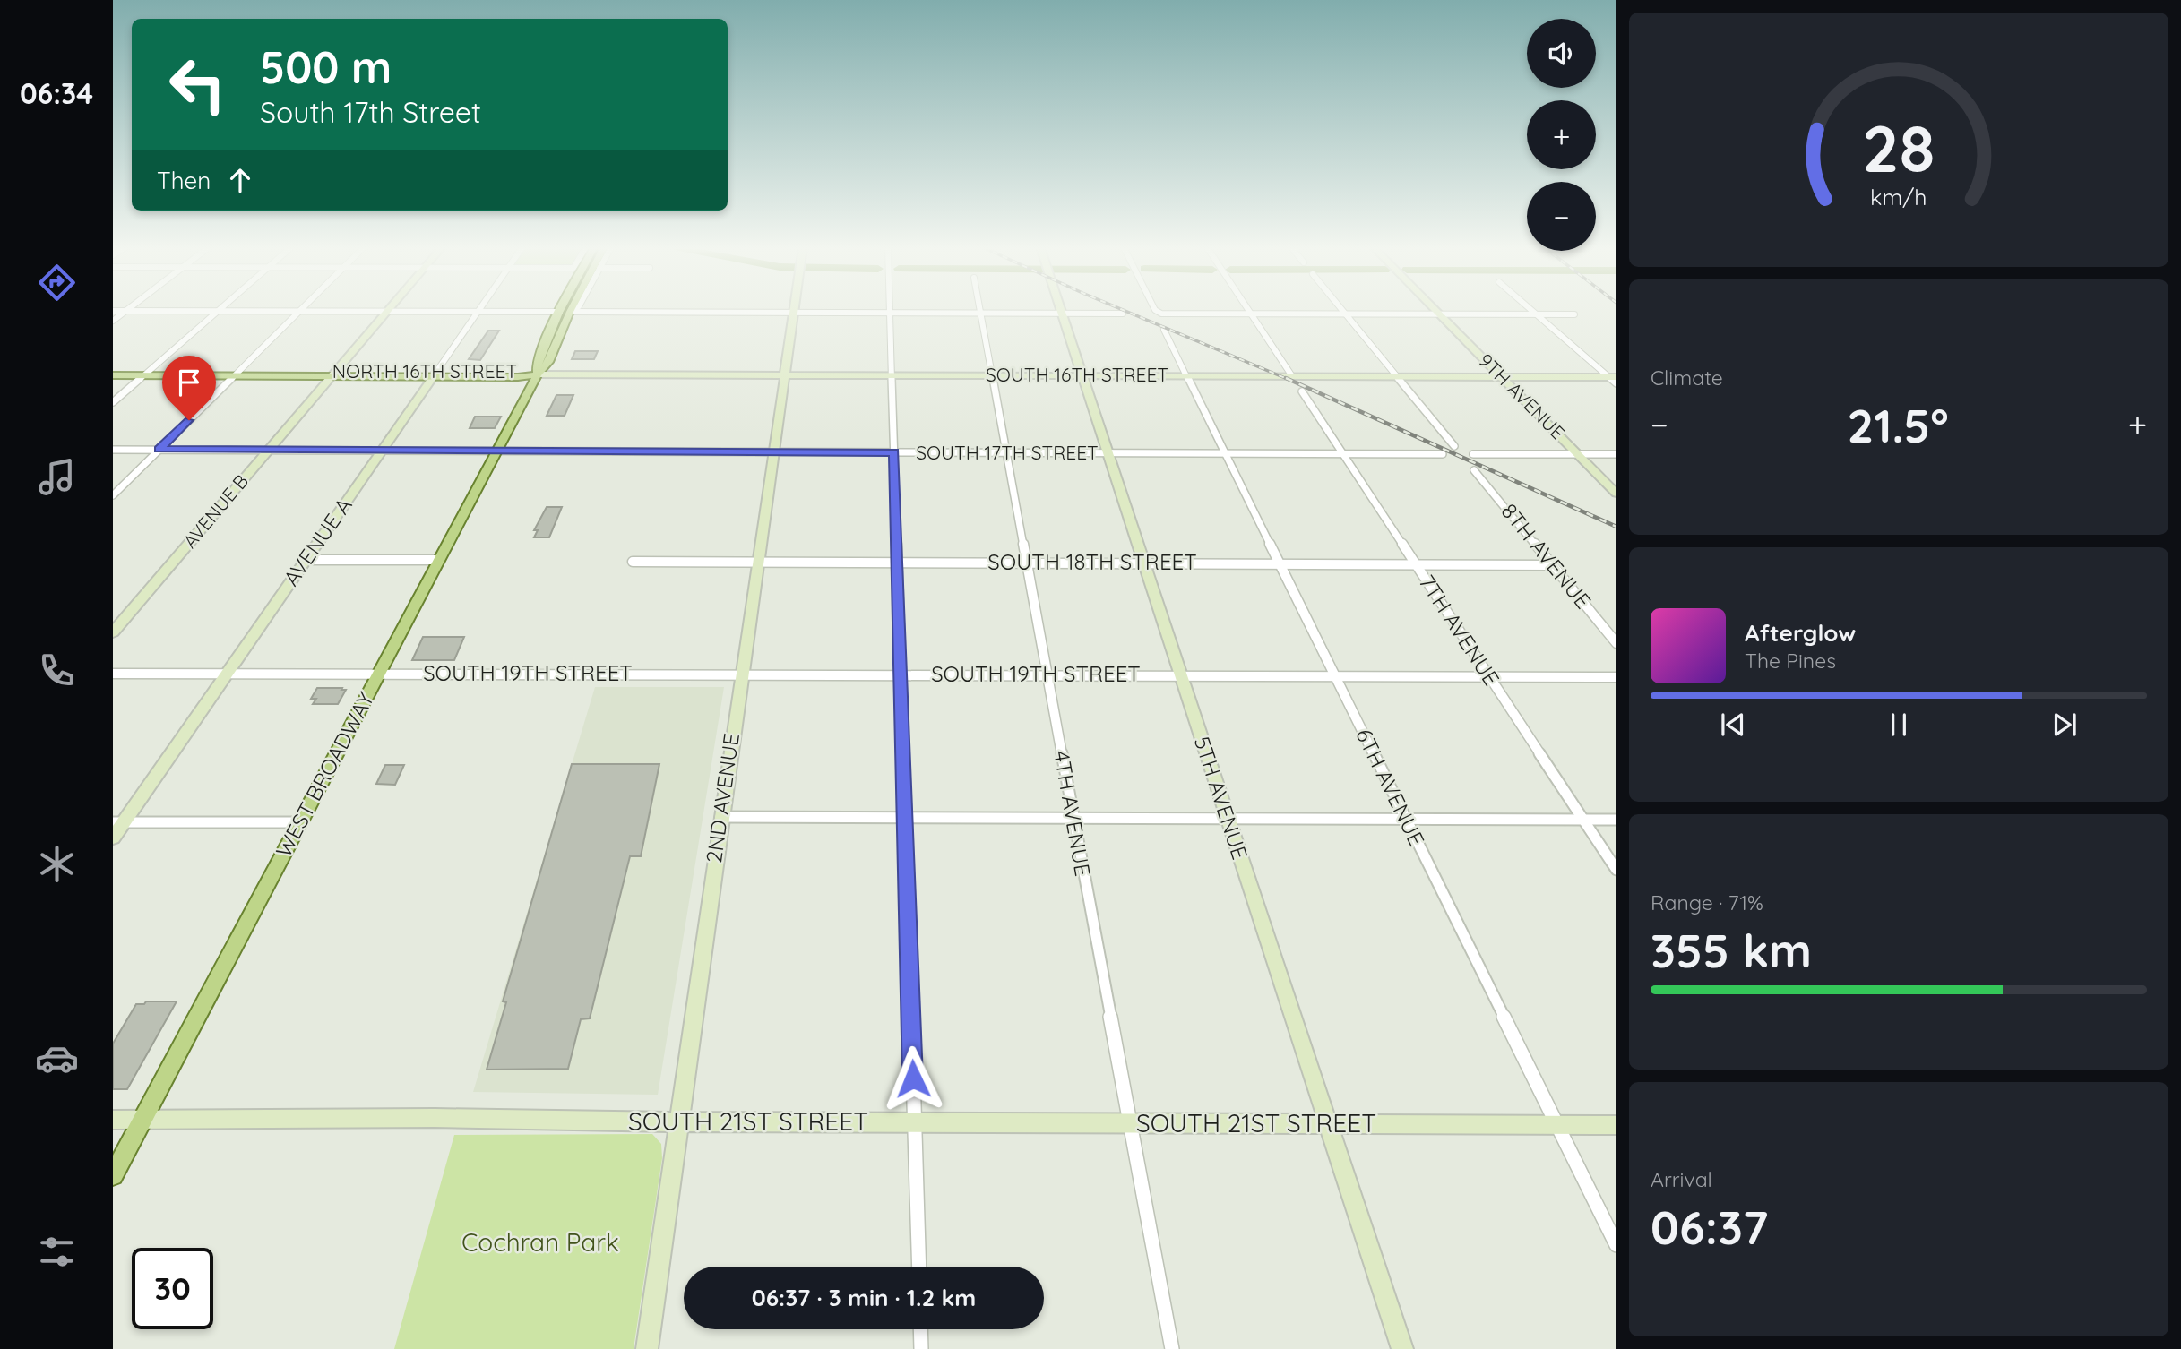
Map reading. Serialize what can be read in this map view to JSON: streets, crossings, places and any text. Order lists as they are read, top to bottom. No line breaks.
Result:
{"streets":{"main road":["NORTH 16TH STREET","WEST BROADWAY"],"street":["SOUTH 16TH STREET","9TH AVENUE","SOUTH 17TH STREET","AVENUE B","AVENUE A","8TH AVENUE","SOUTH 18TH STREET","7TH AVENUE","SOUTH 19TH STREET","6TH AVENUE","2ND AVENUE","5TH AVENUE","4TH AVENUE","SOUTH 21ST STREET"]},"crossings":[["NORTH 16TH STREET","SOUTH 16TH STREET"],["NORTH 16TH STREET","AVENUE B"],["NORTH 16TH STREET","AVENUE A"],["NORTH 16TH STREET","WEST BROADWAY"],["SOUTH 16TH STREET","9TH AVENUE"],["SOUTH 16TH STREET","WEST BROADWAY"],["SOUTH 16TH STREET","6TH AVENUE"],["SOUTH 16TH STREET","2ND AVENUE"],["SOUTH 16TH STREET","5TH AVENUE"],["SOUTH 16TH STREET","4TH AVENUE"],["SOUTH 17TH STREET","AVENUE B"],["SOUTH 17TH STREET","AVENUE A"],["SOUTH 17TH STREET","7TH AVENUE"],["SOUTH 17TH STREET","WEST BROADWAY"],["SOUTH 17TH STREET","6TH AVENUE"],["SOUTH 17TH STREET","2ND AVENUE"],["SOUTH 17TH STREET","5TH AVENUE"],["SOUTH 17TH STREET","4TH AVENUE"],["AVENUE A","SOUTH 19TH STREET"],["8TH AVENUE","SOUTH 18TH STREET"],["SOUTH 18TH STREET","7TH AVENUE"],["SOUTH 18TH STREET","6TH AVENUE"],["SOUTH 18TH STREET","2ND AVENUE"],["SOUTH 18TH STREET","5TH AVENUE"],["SOUTH 18TH STREET","4TH AVENUE"],["7TH AVENUE","SOUTH 19TH STREET"],["SOUTH 19TH STREET","WEST BROADWAY"],["SOUTH 19TH STREET","6TH AVENUE"],["SOUTH 19TH STREET","2ND AVENUE"],["SOUTH 19TH STREET","5TH AVENUE"],["SOUTH 19TH STREET","4TH AVENUE"],["WEST BROADWAY","SOUTH 21ST STREET"],["6TH AVENUE","SOUTH 21ST STREET"],["2ND AVENUE","SOUTH 21ST STREET"],["5TH AVENUE","SOUTH 21ST STREET"],["4TH AVENUE","SOUTH 21ST STREET"]],"parks":["Cochran Park"],"page":{"tabs":"06:34","map_buttons":["+","−"],"turn":["500 m","South 17th Street"],"then":"Then","tile":["Climate",["Range · 71%","355 km"],["Arrival","06:37"]],"heat":["−","21.5°","+"],"song":["Afterglow","The Pines"],"limit":"30","trip":"06:37 · 3 min · 1.2 km","gauge":["28","km/h"]}}
